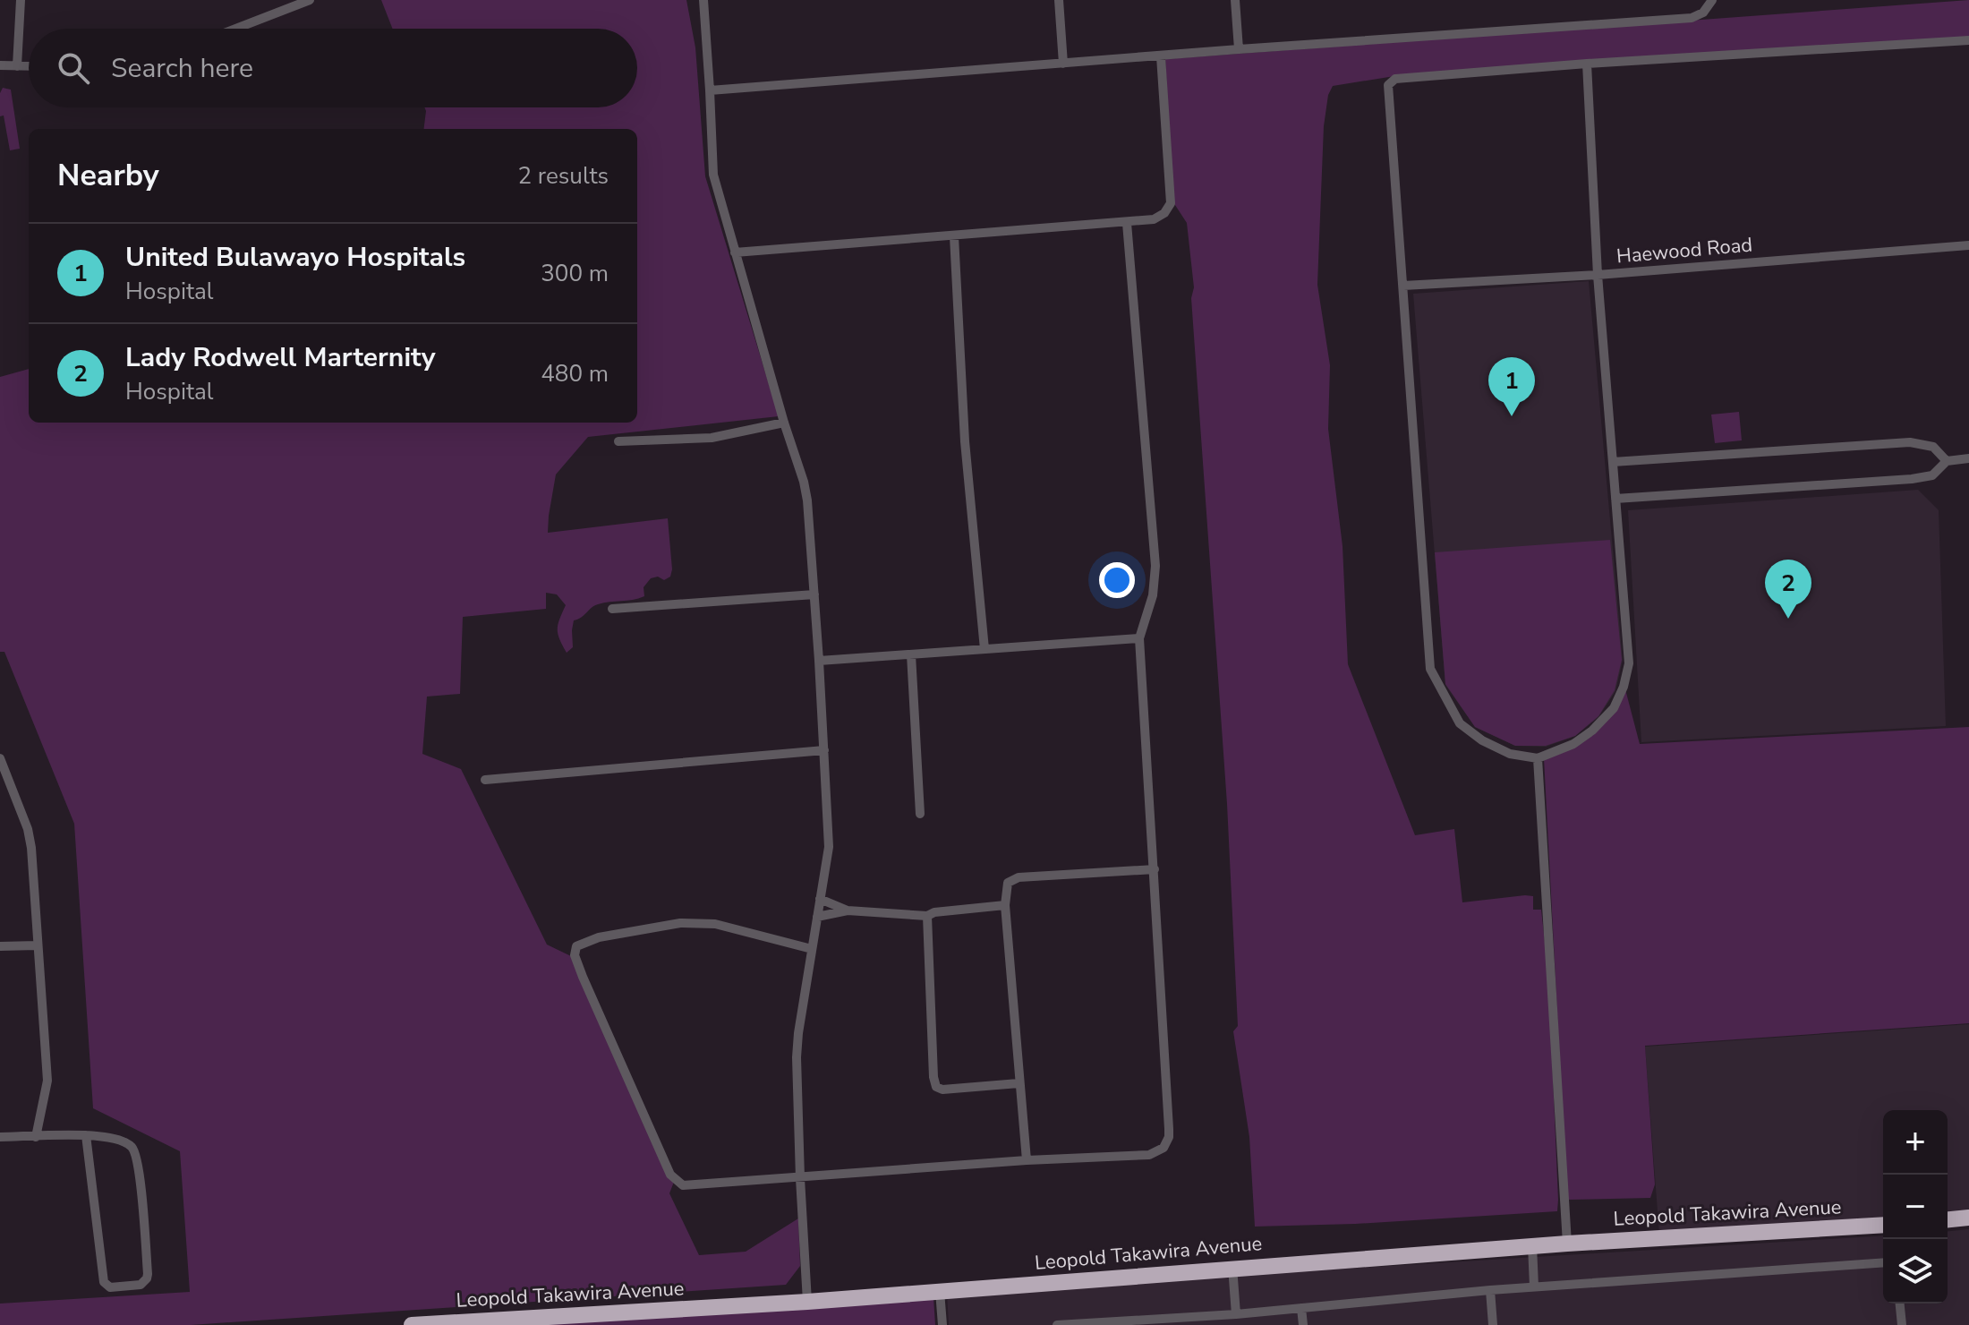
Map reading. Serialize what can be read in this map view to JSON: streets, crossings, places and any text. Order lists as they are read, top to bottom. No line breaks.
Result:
{"streets":{"highway":["Leopold Takawira Avenue"],"street":["Haewood Road"]},"page":{"search":"Search here","heading":["Nearby","2 results"],"list":[{"mark":"1","name":"United Bulawayo Hospitals","note":"Hospital","value":"300 m"},{"mark":"2","name":"Lady Rodwell Marternity","note":"Hospital","value":"480 m"}],"pins":["1","2"],"map_buttons":["+","−"]}}
